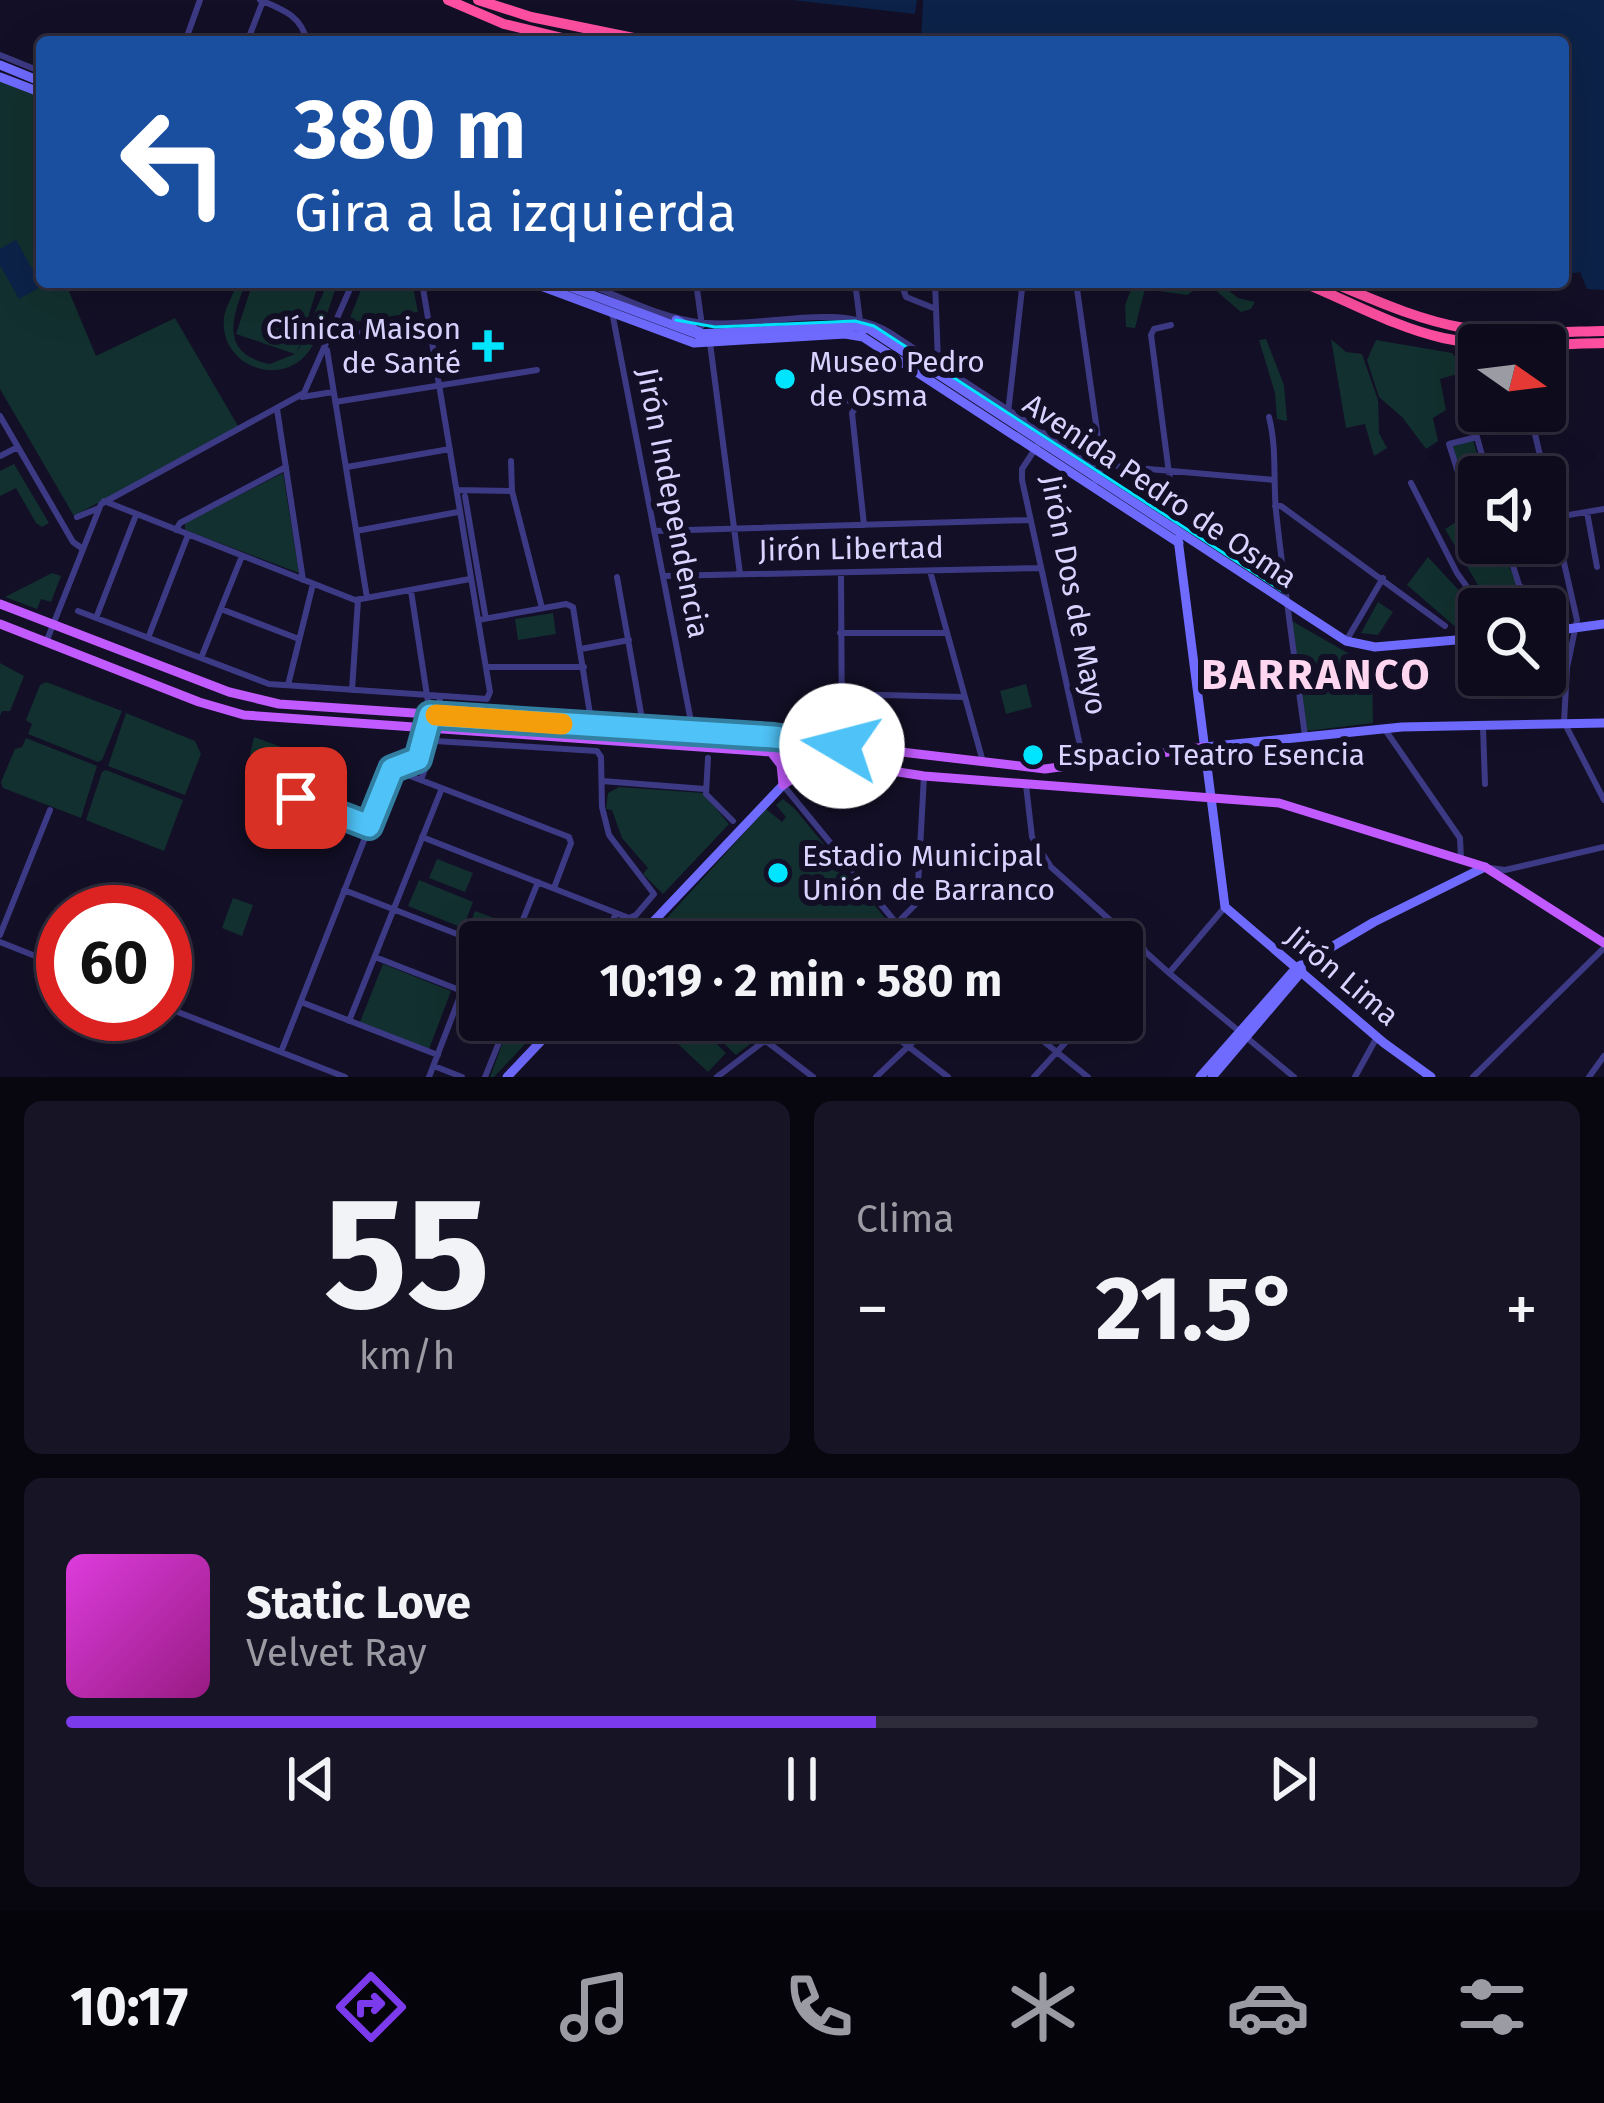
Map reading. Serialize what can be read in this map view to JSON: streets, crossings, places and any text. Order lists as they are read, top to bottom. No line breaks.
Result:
{"streets":{"main road":["Avenida Pedro de Osma","Jirón Lima"],"street":["Jirón Independencia","Jirón Libertad","Jirón Dos de Mayo"]},"crossings":[["Avenida Pedro de Osma","Jirón Independencia"],["Avenida Pedro de Osma","Jirón Dos de Mayo"],["Jirón Independencia","Jirón Libertad"],["Jirón Libertad","Jirón Dos de Mayo"]],"districts":["BARRANCO"],"places":{"health":["Clínica Maison de Santé"],"other":["Museo Pedro de Osma","Espacio Teatro Esencia","Estadio Municipal Unión de Barranco"]},"north":"right","page":{"turn":["380 m","Gira a la izquierda"],"limit":"60","trip":"10:19 · 2 min · 580 m","tile":[["55","km/h"],"Clima"],"heat":["−","21.5°","+"],"song":["Static Love","Velvet Ray"],"tabs":"10:17"}}
